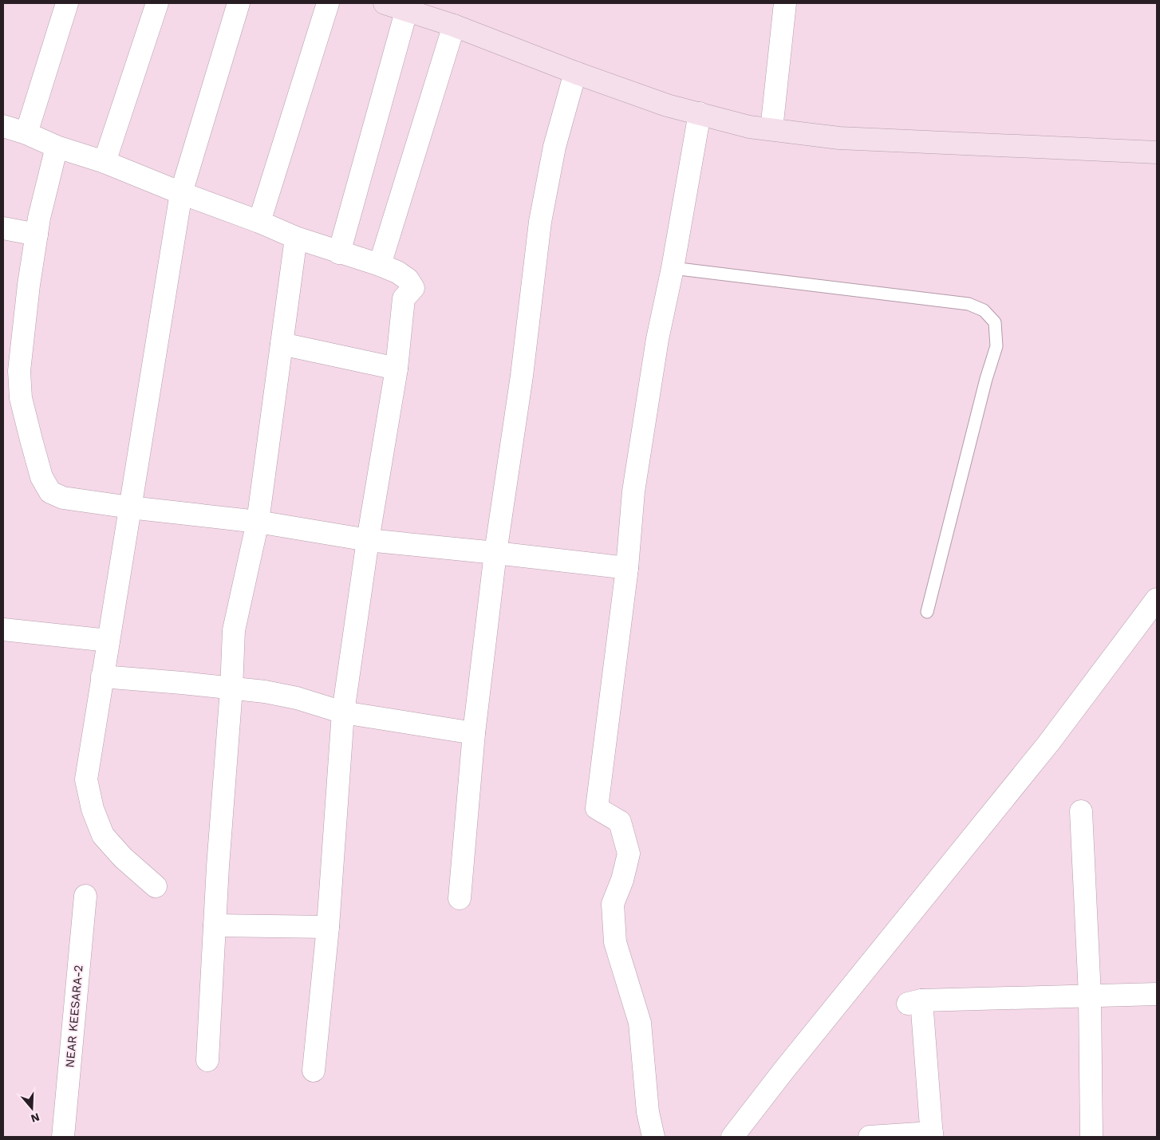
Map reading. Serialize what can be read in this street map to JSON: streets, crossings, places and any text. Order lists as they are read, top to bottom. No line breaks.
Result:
{"streets":{"street":["NEAR KEESARA-2"]},"north":"bottom"}
